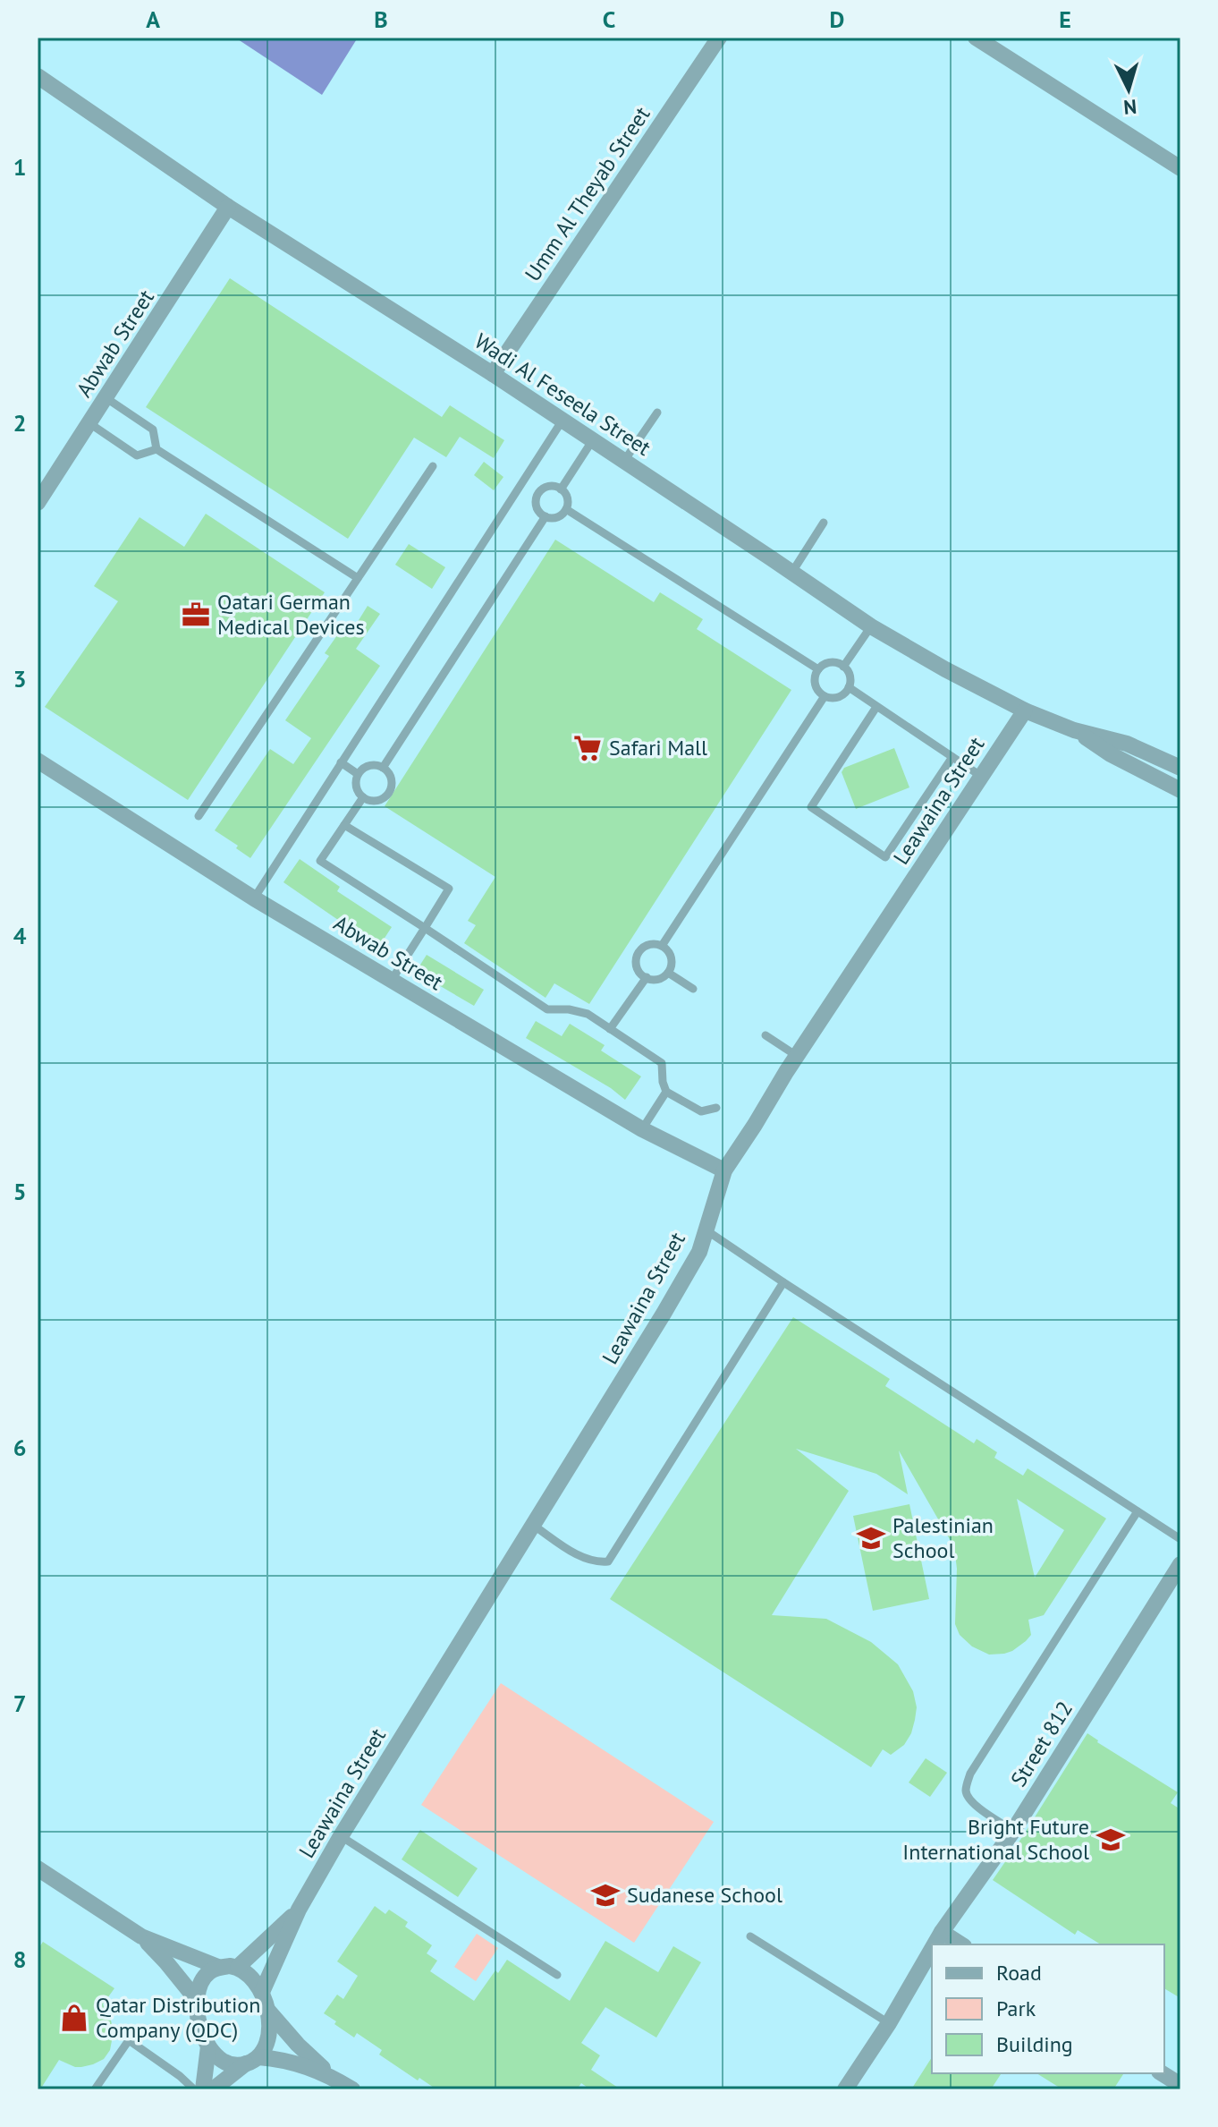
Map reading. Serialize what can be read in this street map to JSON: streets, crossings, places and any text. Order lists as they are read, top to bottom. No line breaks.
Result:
{"streets":{"street":["Umm Al Theyab Street","Abwab Street","Wadi Al Feseela Street","Leawaina Street","Street 812"]},"crossings":[["Umm Al Theyab Street","Wadi Al Feseela Street"],["Abwab Street","Wadi Al Feseela Street"],["Abwab Street","Leawaina Street"],["Wadi Al Feseela Street","Leawaina Street"]],"places":{"office":["Qatari German Medical Devices"],"supermarket":["Safari Mall"],"school or university":["Palestinian School","Bright Future International School","Sudanese School"],"shop":["Qatar Distribution Company (QDC)"]},"legend":["Road","Park","Building"],"north":"bottom","grid":{"columns":["A","B","C","D","E"],"rows":["1","2","3","4","5","6","7","8"]}}
